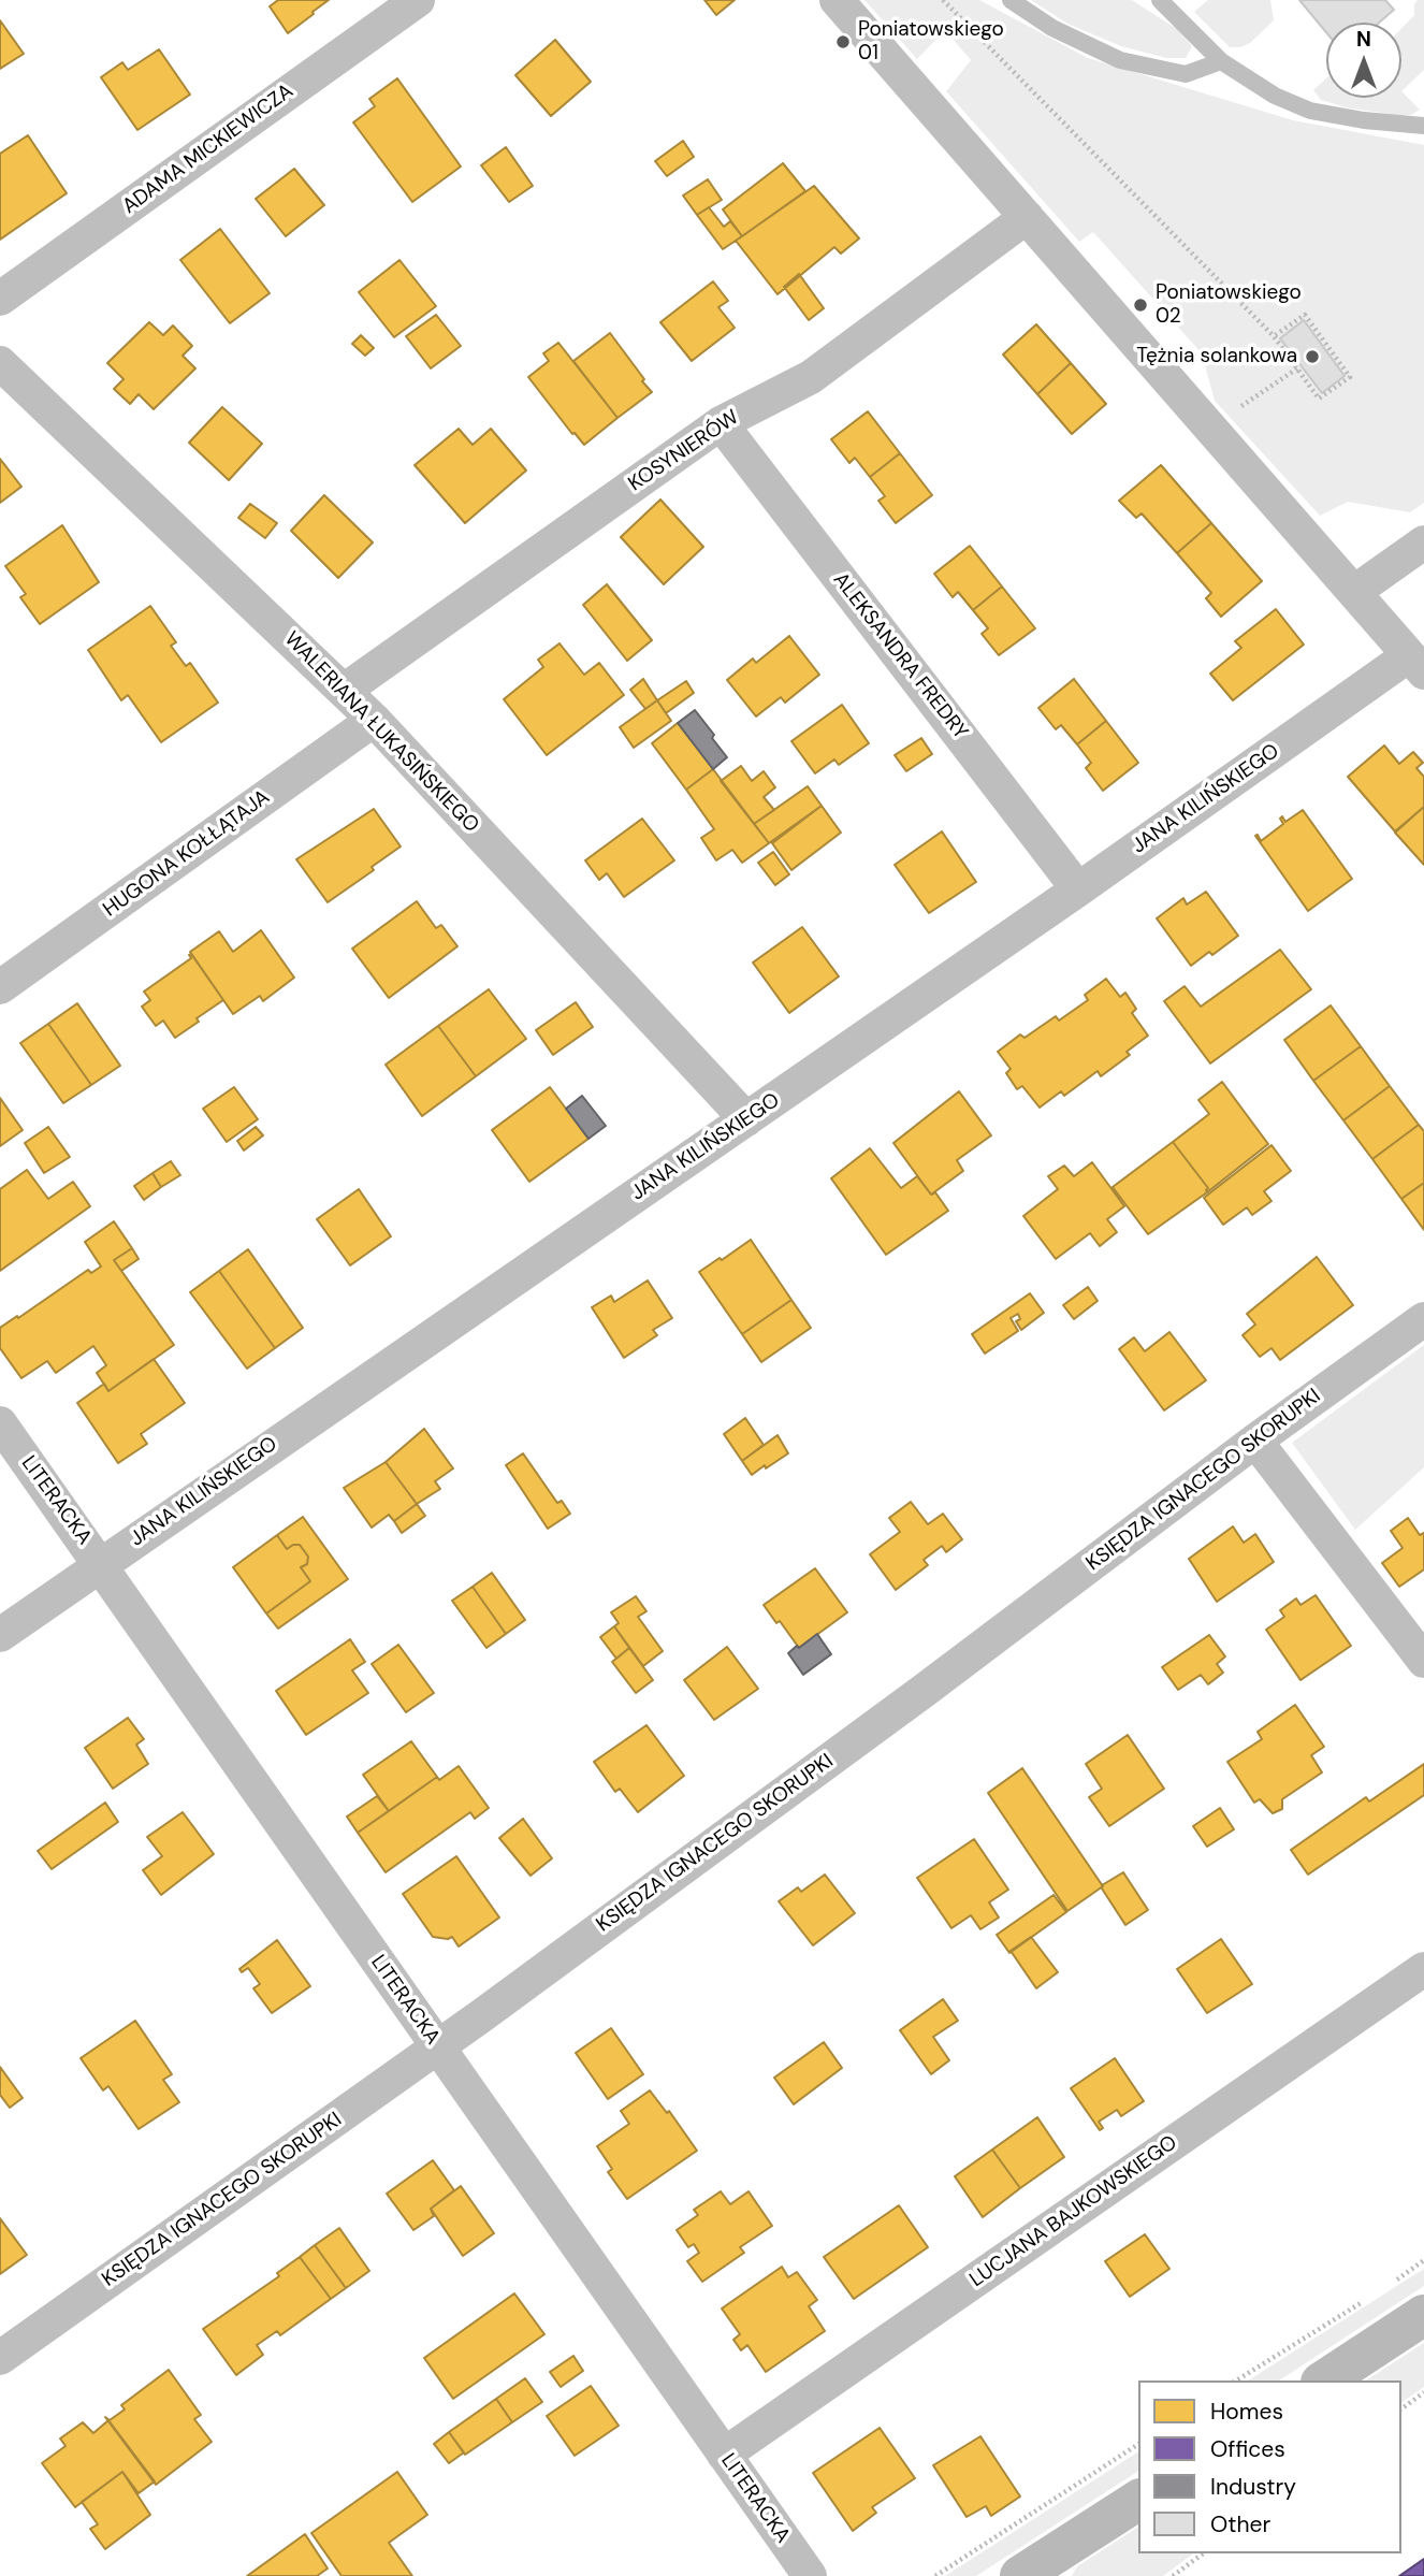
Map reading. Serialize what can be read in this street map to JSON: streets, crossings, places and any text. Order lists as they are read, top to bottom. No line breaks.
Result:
{"streets":{"street":["ADAMA MICKIEWICZA","KOSYNIERÓW","ALEKSANDRA FREDRY","WALERIANA ŁUKASIŃSKIEGO","JANA KILIŃSKIEGO","HUGONA KOŁŁĄTAJA","KSIĘDZA IGNACEGO SKORUPKI","LITERACKA","LUCJANA BAJKOWSKIEGO"]},"crossings":[["KOSYNIERÓW","ALEKSANDRA FREDRY"],["KOSYNIERÓW","WALERIANA ŁUKASIŃSKIEGO"],["ALEKSANDRA FREDRY","JANA KILIŃSKIEGO"],["WALERIANA ŁUKASIŃSKIEGO","JANA KILIŃSKIEGO"],["WALERIANA ŁUKASIŃSKIEGO","HUGONA KOŁŁĄTAJA"],["JANA KILIŃSKIEGO","LITERACKA"],["KSIĘDZA IGNACEGO SKORUPKI","LITERACKA"],["LITERACKA","LUCJANA BAJKOWSKIEGO"]],"places":["Poniatowskiego 01","Poniatowskiego 02","Tężnia solankowa"],"legend":["Homes","Offices","Industry","Other"],"north":"top"}
